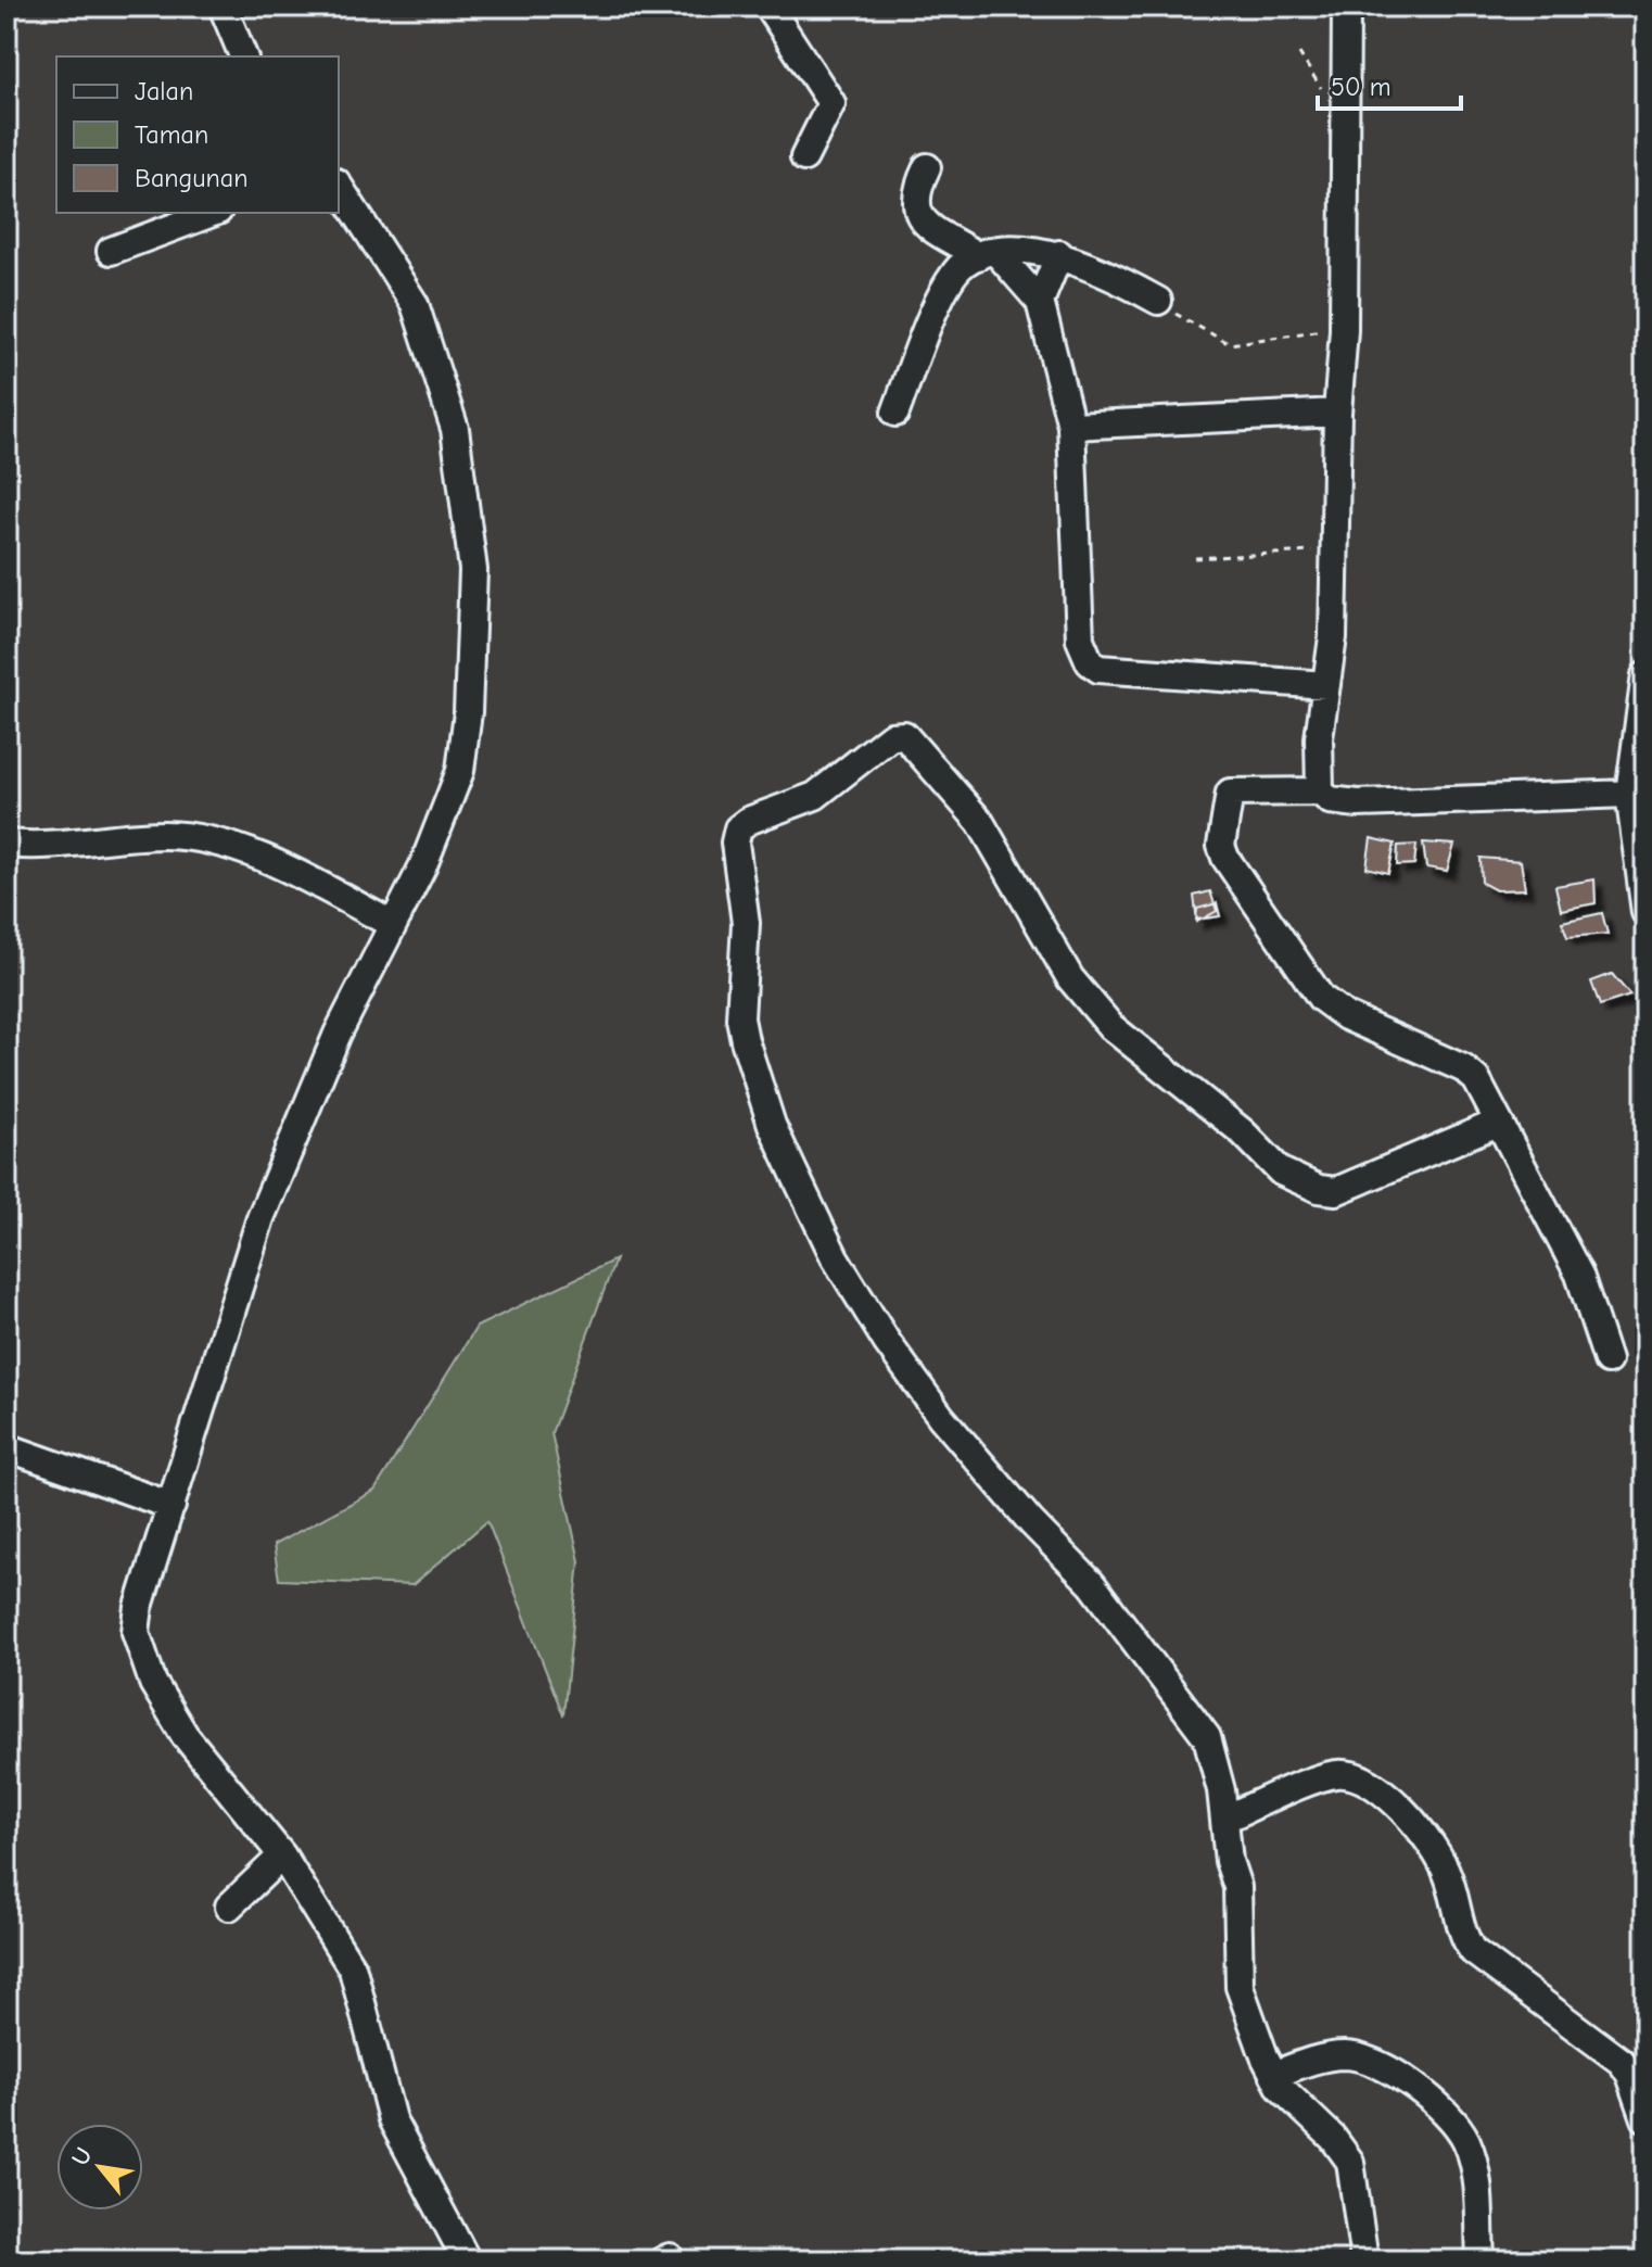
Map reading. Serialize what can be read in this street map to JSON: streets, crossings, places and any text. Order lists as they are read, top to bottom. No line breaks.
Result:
{"legend":["Jalan","Taman","Bangunan"],"scale_bar":"50 m","north":"top left"}
